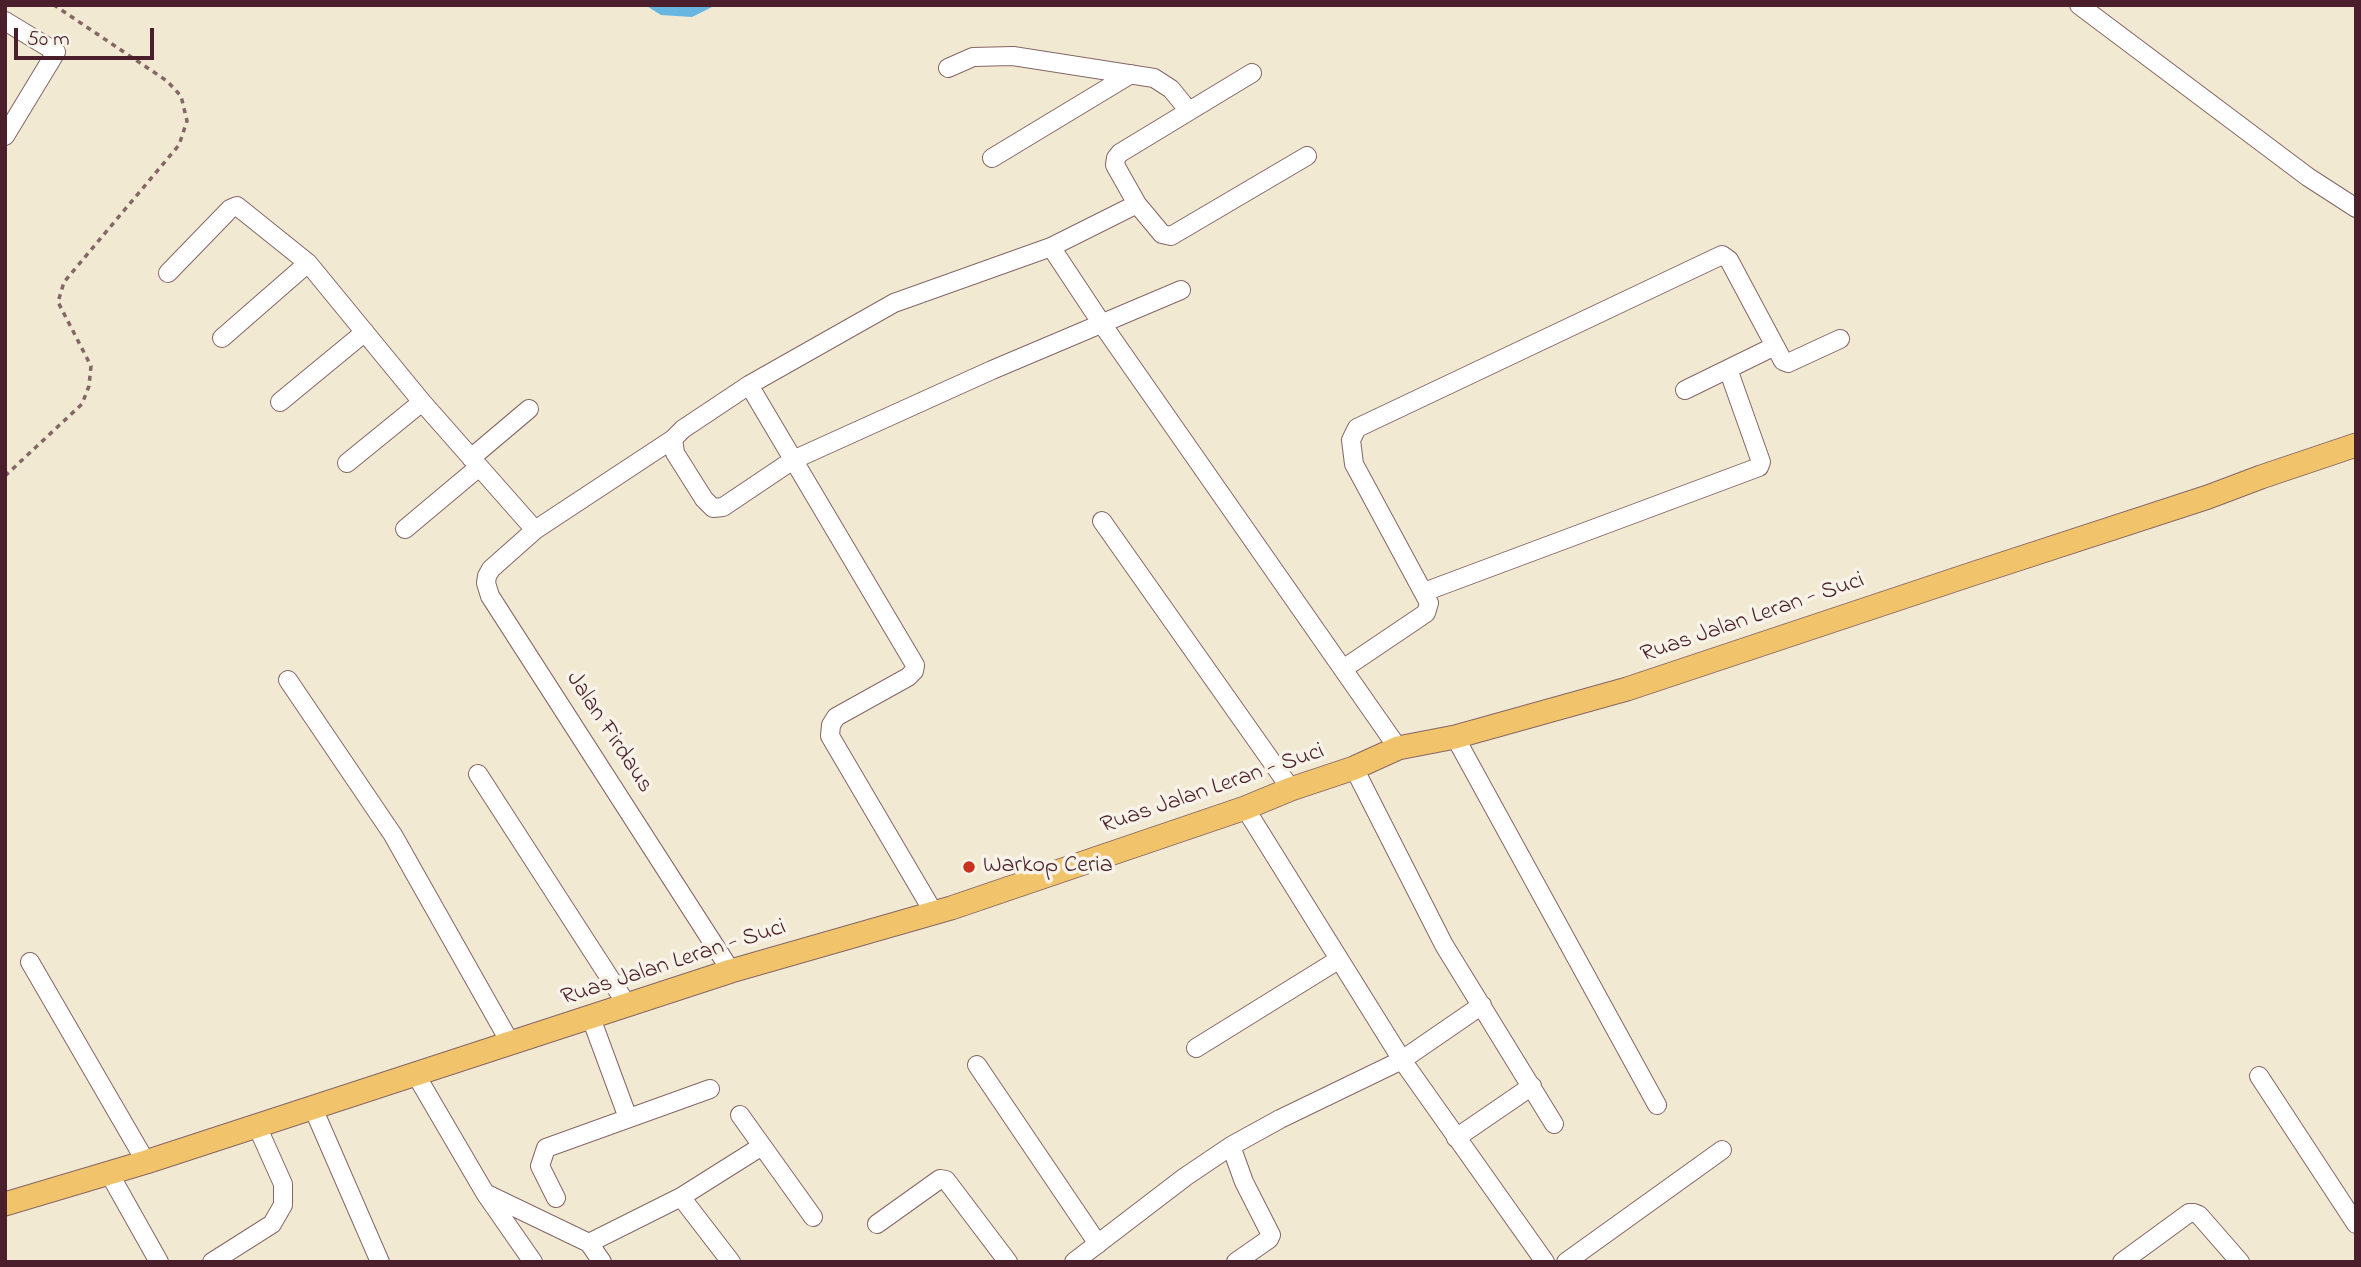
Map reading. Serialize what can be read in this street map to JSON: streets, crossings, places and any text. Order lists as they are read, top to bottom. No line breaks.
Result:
{"streets":{"main road":["Ruas Jalan Leran - Suci"],"street":["Jalan Firdaus"]},"crossings":[["Ruas Jalan Leran - Suci","Jalan Firdaus"]],"places":["Warkop Ceria"],"scale_bar":"50 m"}
